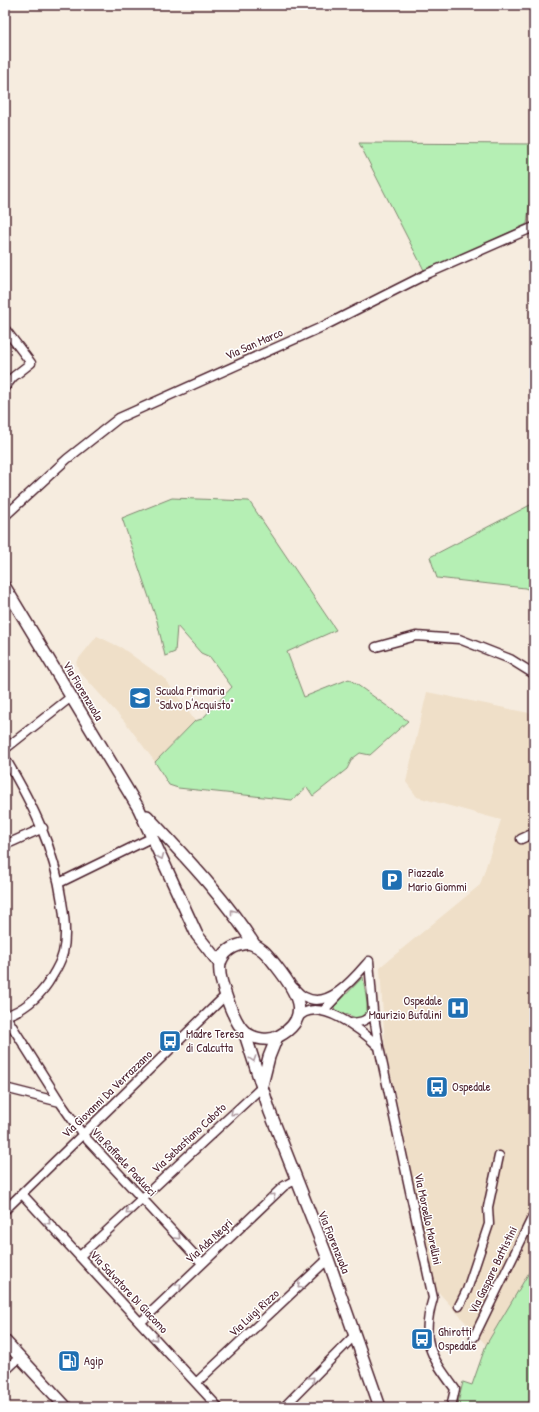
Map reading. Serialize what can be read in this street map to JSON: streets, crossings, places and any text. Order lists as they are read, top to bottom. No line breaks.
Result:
{"streets":{"street":["Via San Marco","Via Fiorenzuola","Via Giovanni Da Verrazzano","Via Sebastiano Caboto","Via Raffaele Paolucci","Via Moroello Morellini","Via Ada Negri","Via Gaspare Battistini","Via Salvatore Di Giacomo","Via Luigi Rizzo"]},"crossings":[["Via Fiorenzuola","Via Giovanni Da Verrazzano"],["Via Fiorenzuola","Via Sebastiano Caboto"],["Via Fiorenzuola","Via Ada Negri"],["Via Fiorenzuola","Via Luigi Rizzo"],["Via Giovanni Da Verrazzano","Via Raffaele Paolucci"],["Via Giovanni Da Verrazzano","Via Salvatore Di Giacomo"],["Via Sebastiano Caboto","Via Raffaele Paolucci"],["Via Sebastiano Caboto","Via Salvatore Di Giacomo"],["Via Raffaele Paolucci","Via Ada Negri"],["Via Ada Negri","Via Salvatore Di Giacomo"],["Via Salvatore Di Giacomo","Via Luigi Rizzo"]],"one_way":["Via Sebastiano Caboto","Via Ada Negri","Via Salvatore Di Giacomo","Via Luigi Rizzo"],"places":{"school or university":["Scuola Primaria \"Salvo D'Acquisto\""],"parking":["Piazzale Mario Giommi"],"hospital":["Ospedale Maurizio Bufalini"],"bus stop":["Madre Teresa di Calcutta","Ospedale","Ghirotti Ospedale"],"fuel station":["Agip"]}}
